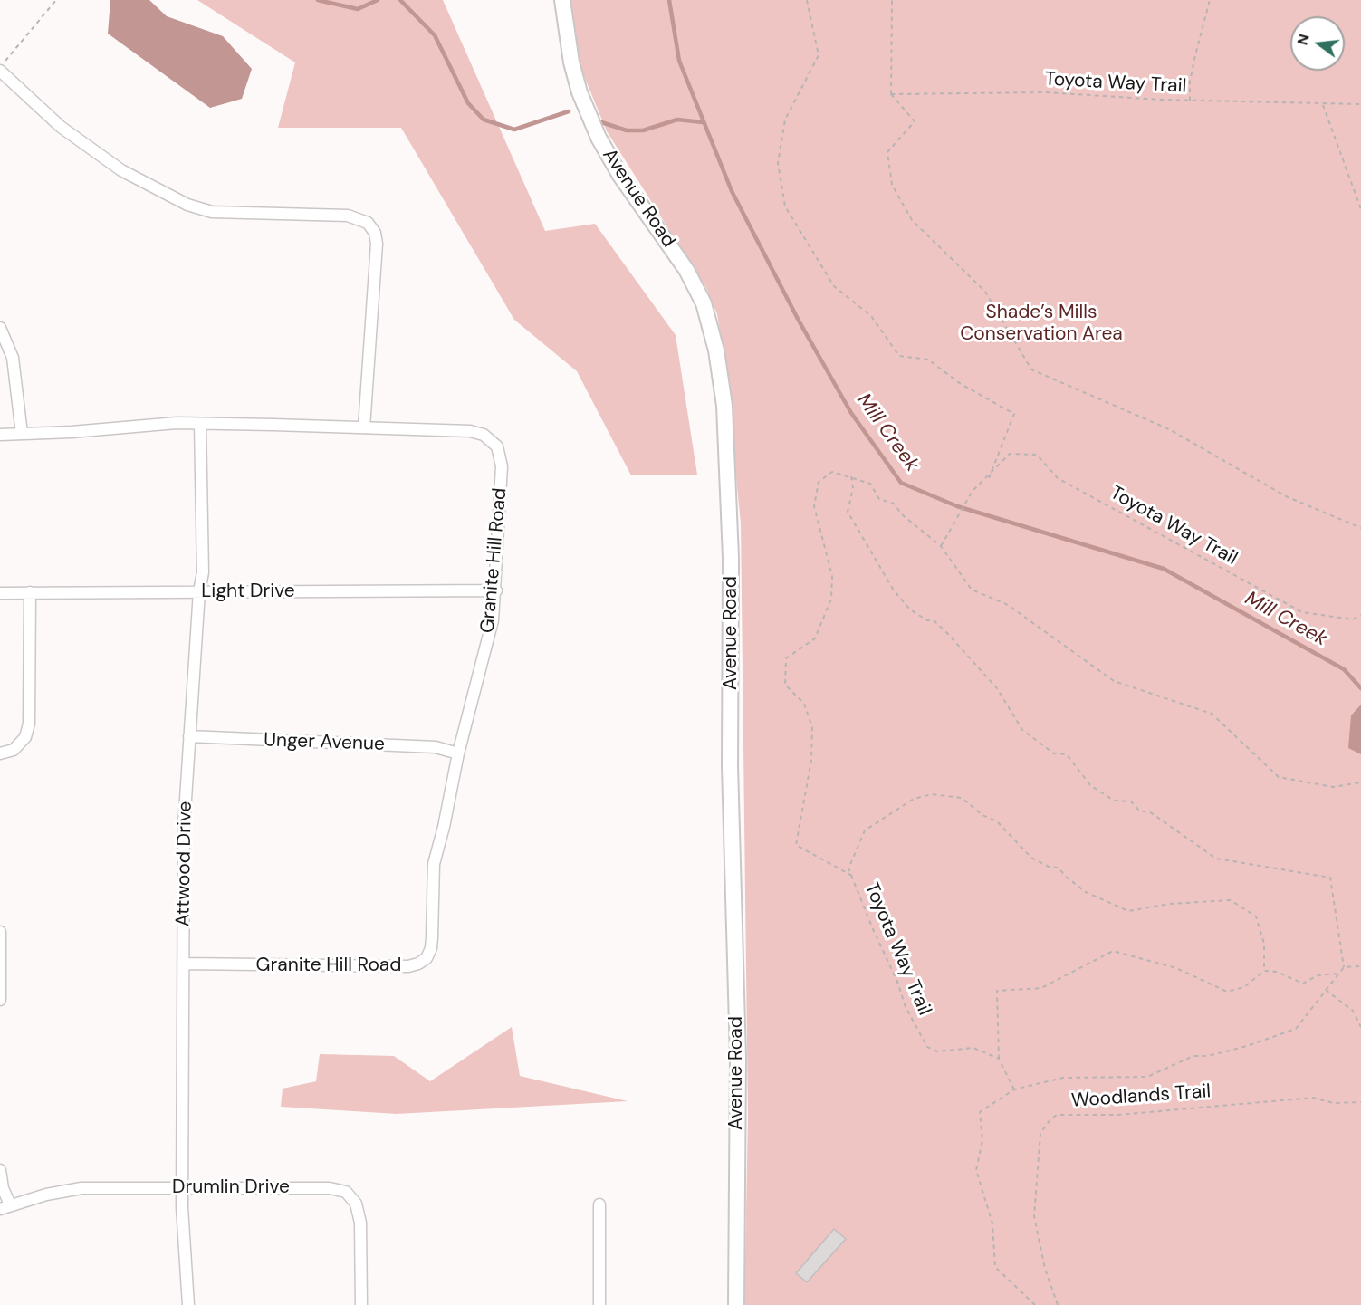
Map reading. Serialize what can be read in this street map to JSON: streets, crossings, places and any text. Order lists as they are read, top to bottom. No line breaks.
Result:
{"streets":{"street":["Avenue Road","Granite Hill Road","Light Drive","Unger Avenue","Attwood Drive","Drumlin Drive"],"path":["Toyota Way Trail","Woodlands Trail"]},"crossings":[["Granite Hill Road","Light Drive"],["Granite Hill Road","Unger Avenue"],["Granite Hill Road","Attwood Drive"],["Light Drive","Attwood Drive"],["Unger Avenue","Attwood Drive"],["Attwood Drive","Drumlin Drive"]],"water":["Mill Creek"],"parks":["Shade’s Mills Conservation Area"],"north":"left"}
